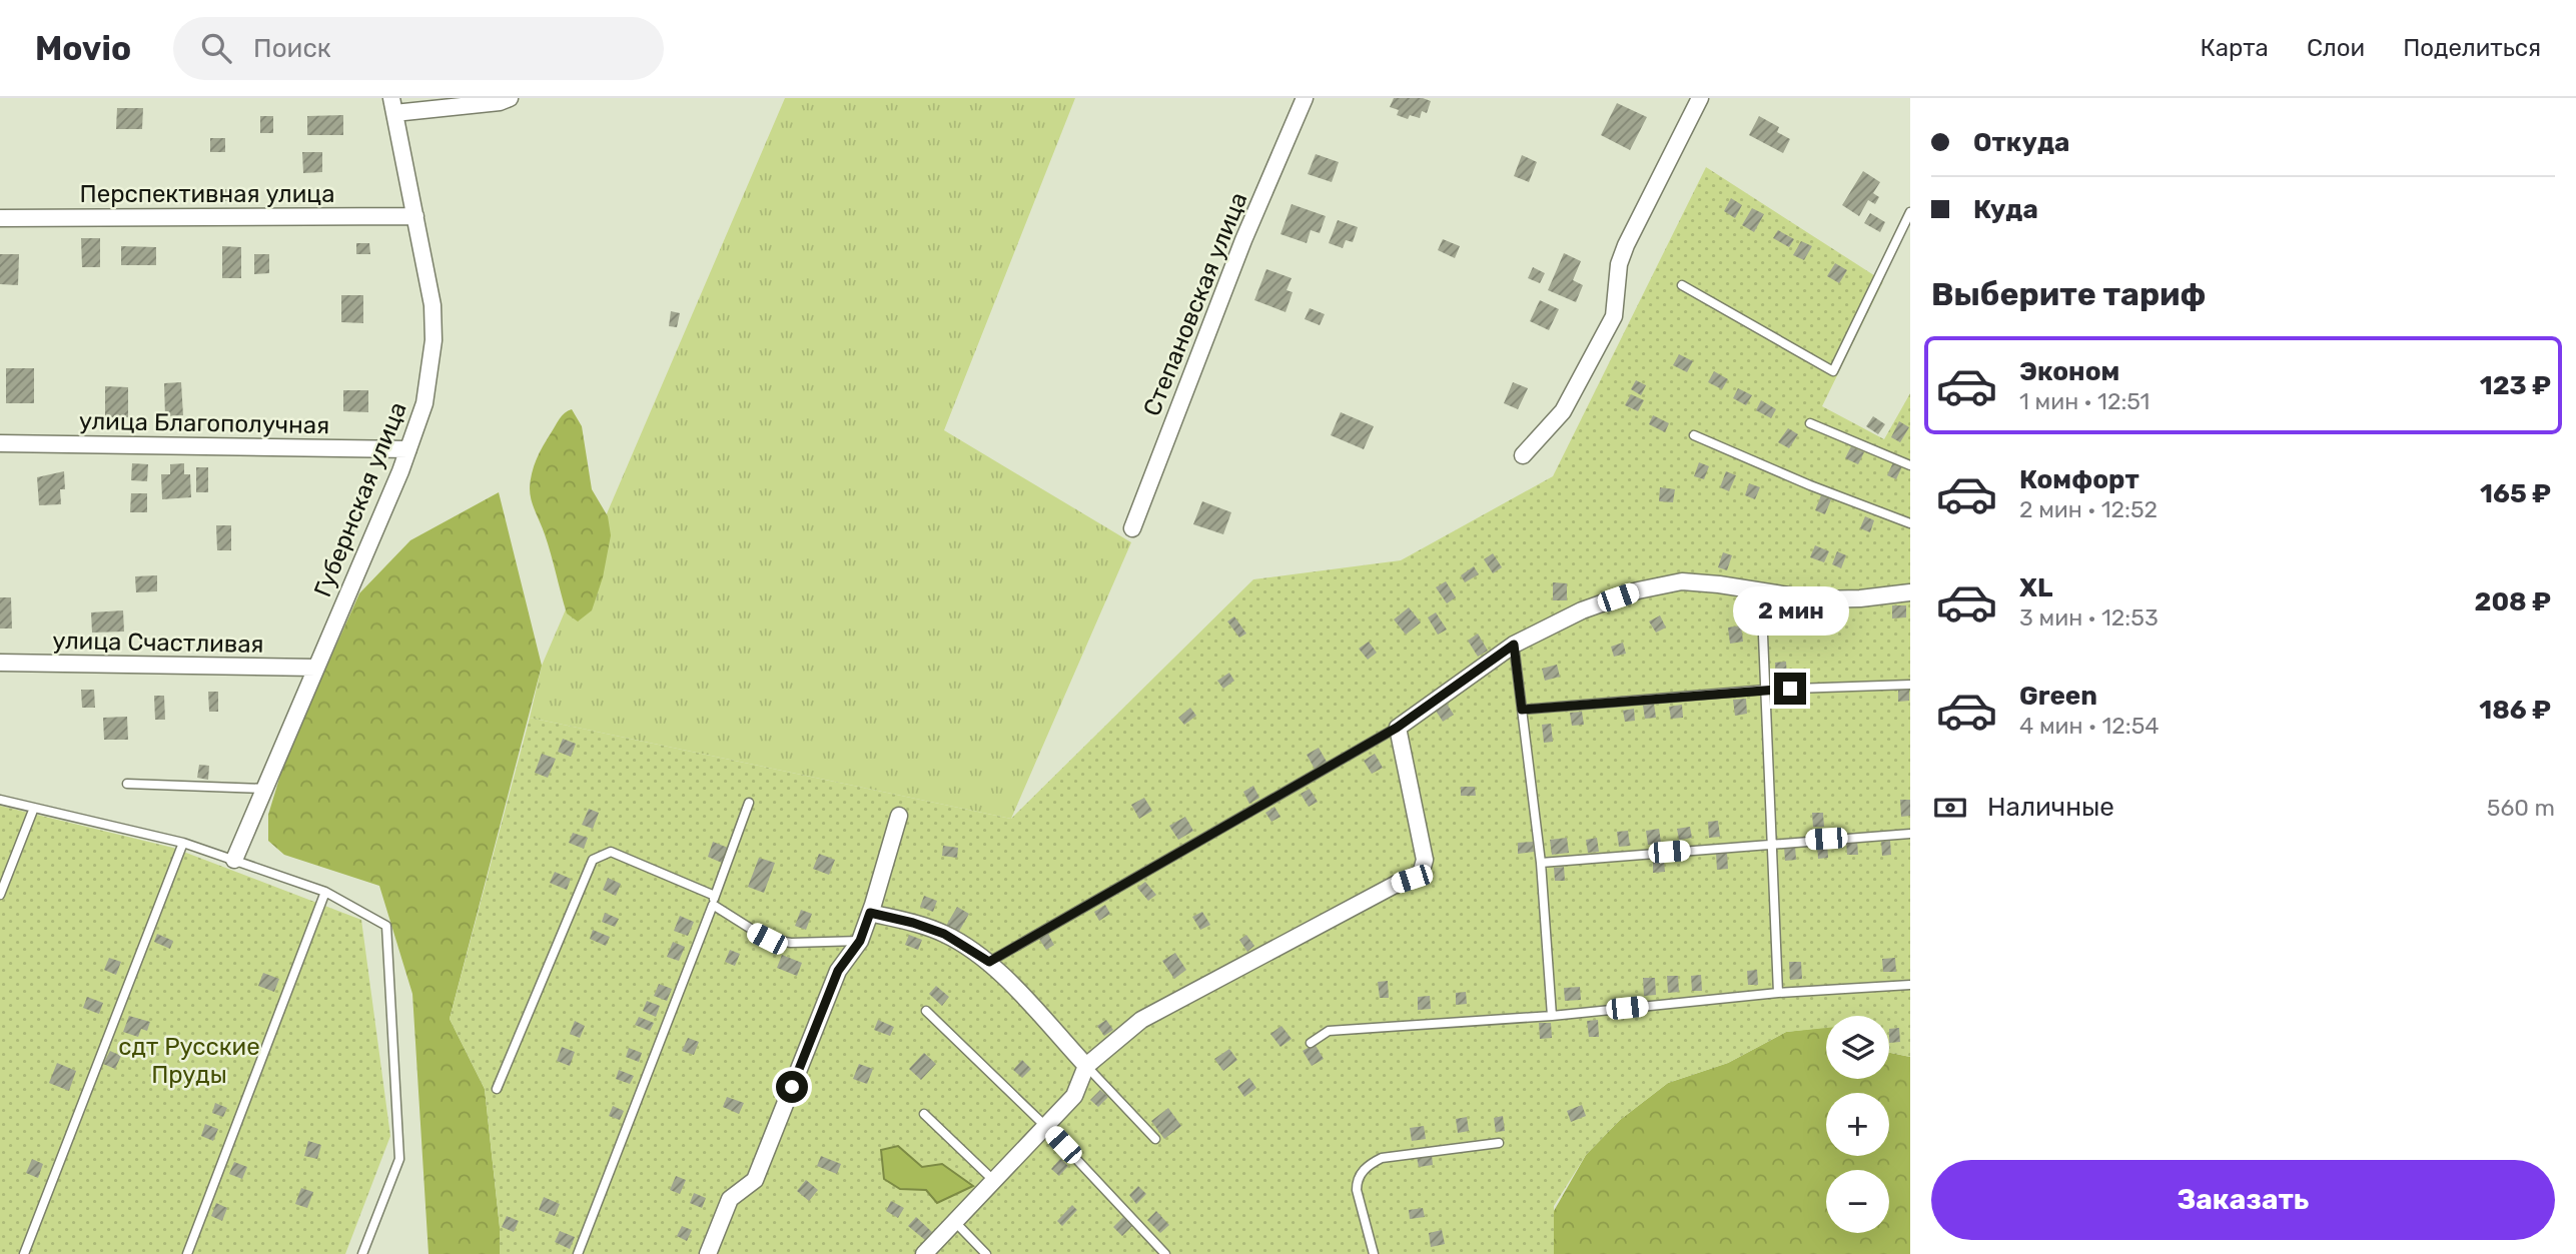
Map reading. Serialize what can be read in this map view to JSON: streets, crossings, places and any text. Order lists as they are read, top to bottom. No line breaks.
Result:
{"streets":{"street":["Перспективная улица","Степановская улица","улица Благополучная","Губернская улица","улица Счастливая"]},"crossings":[["Перспективная улица","Губернская улица"],["улица Благополучная","Губернская улица"],["Губернская улица","улица Счастливая"]],"parks":["сдт Русские Пруды"],"page":{"header":"Movio","search":"Поиск","nav":["Карта","Слои","Поделиться"],"banner":["Откуда","Куда"],"heading":"Выберите тариф","list":[{"name":"Эконом","note":"1 мин · 12:51","value":"123 ₽"},{"name":"Комфорт","note":"2 мин · 12:52","value":"165 ₽"},{"name":"XL","note":"3 мин · 12:53","value":"208 ₽"},{"name":"Green","note":"4 мин · 12:54","value":"186 ₽"}],"bubble":"2 мин","pay":["Наличные","560 m"],"map_buttons":["+","−"],"buttons":"Заказать"}}
